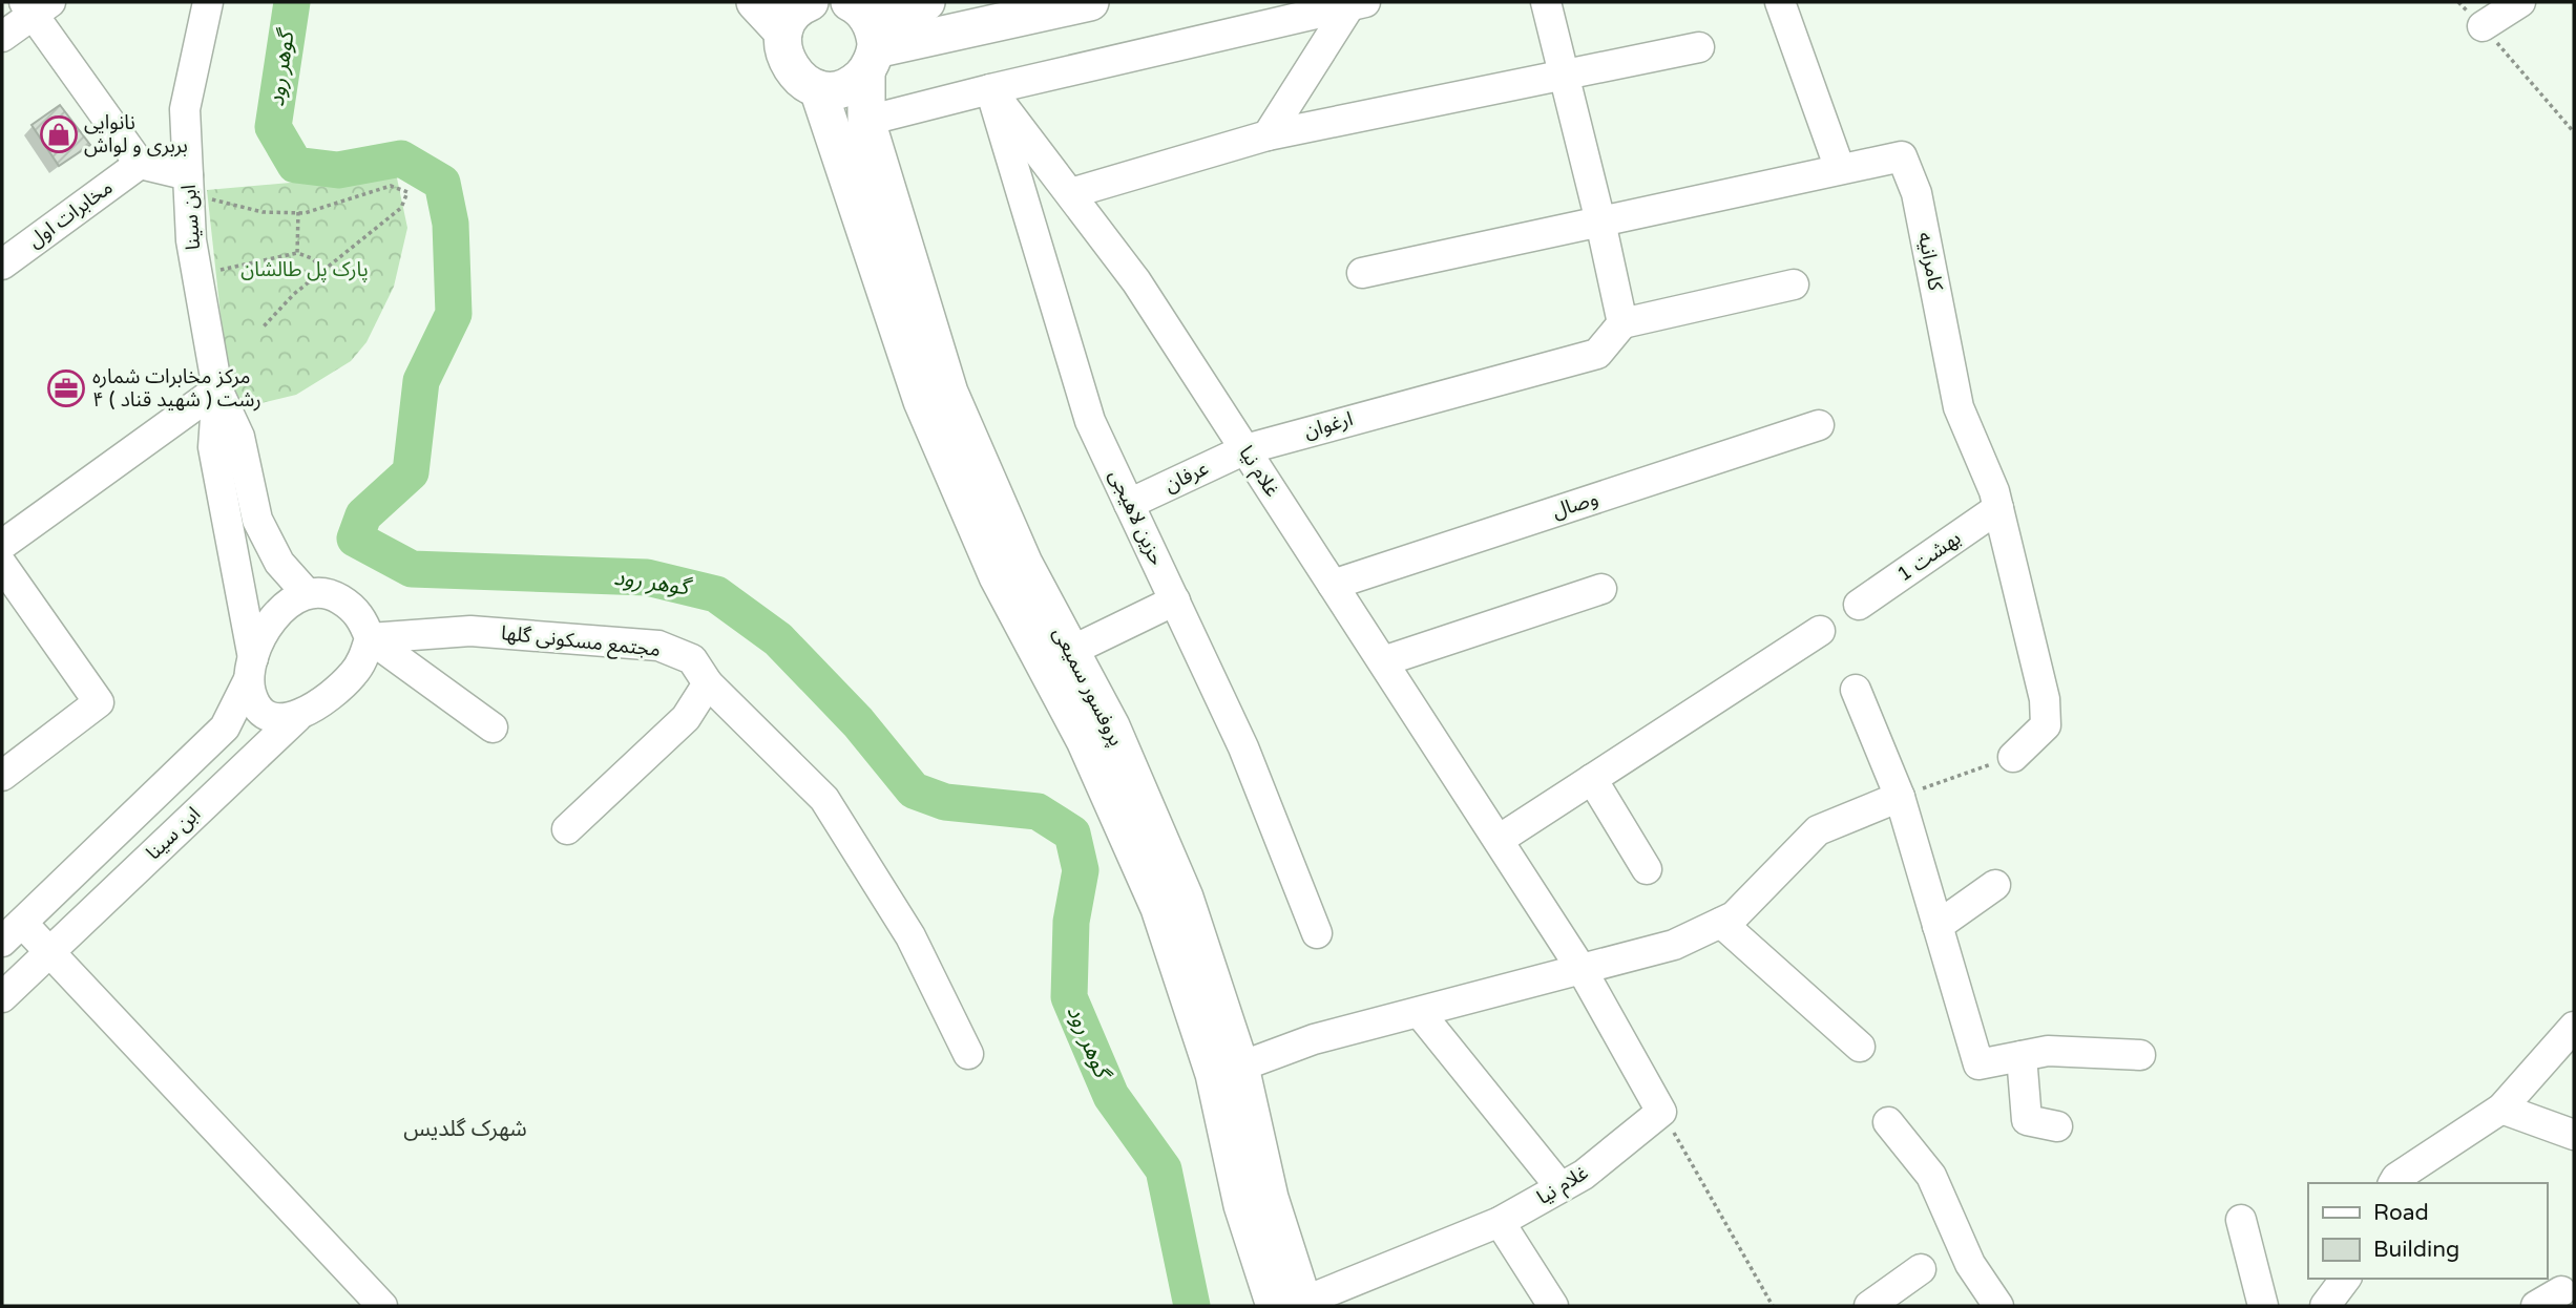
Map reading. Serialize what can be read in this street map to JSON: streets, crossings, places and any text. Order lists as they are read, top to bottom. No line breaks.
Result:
{"streets":{"main road":["پروفسور سمیعی"],"street":["مخابرات اول","ابن سینا","کامرانیه","ارغوان","غلام نیا","عرفان","وصال","حزین لاهیجی","بهشت 1","مجتمع مسکونی گلها"]},"crossings":[["ابن سینا","مجتمع مسکونی گلها"],["کامرانیه","بهشت 1"],["ارغوان","غلام نیا"],["ارغوان","عرفان"],["غلام نیا","عرفان"],["غلام نیا","وصال"],["غلام نیا","حزین لاهیجی"],["غلام نیا","پروفسور سمیعی"],["عرفان","حزین لاهیجی"]],"districts":["شهرک گلدیس"],"water":["گوهر رود"],"parks":["پارک پل طالشان"],"places":{"shop":["نانوایی بربری و لواش"],"office":["مرکز مخابرات شماره ۴ رشت ( شهید قناد )"]},"legend":["Road","Building"]}
